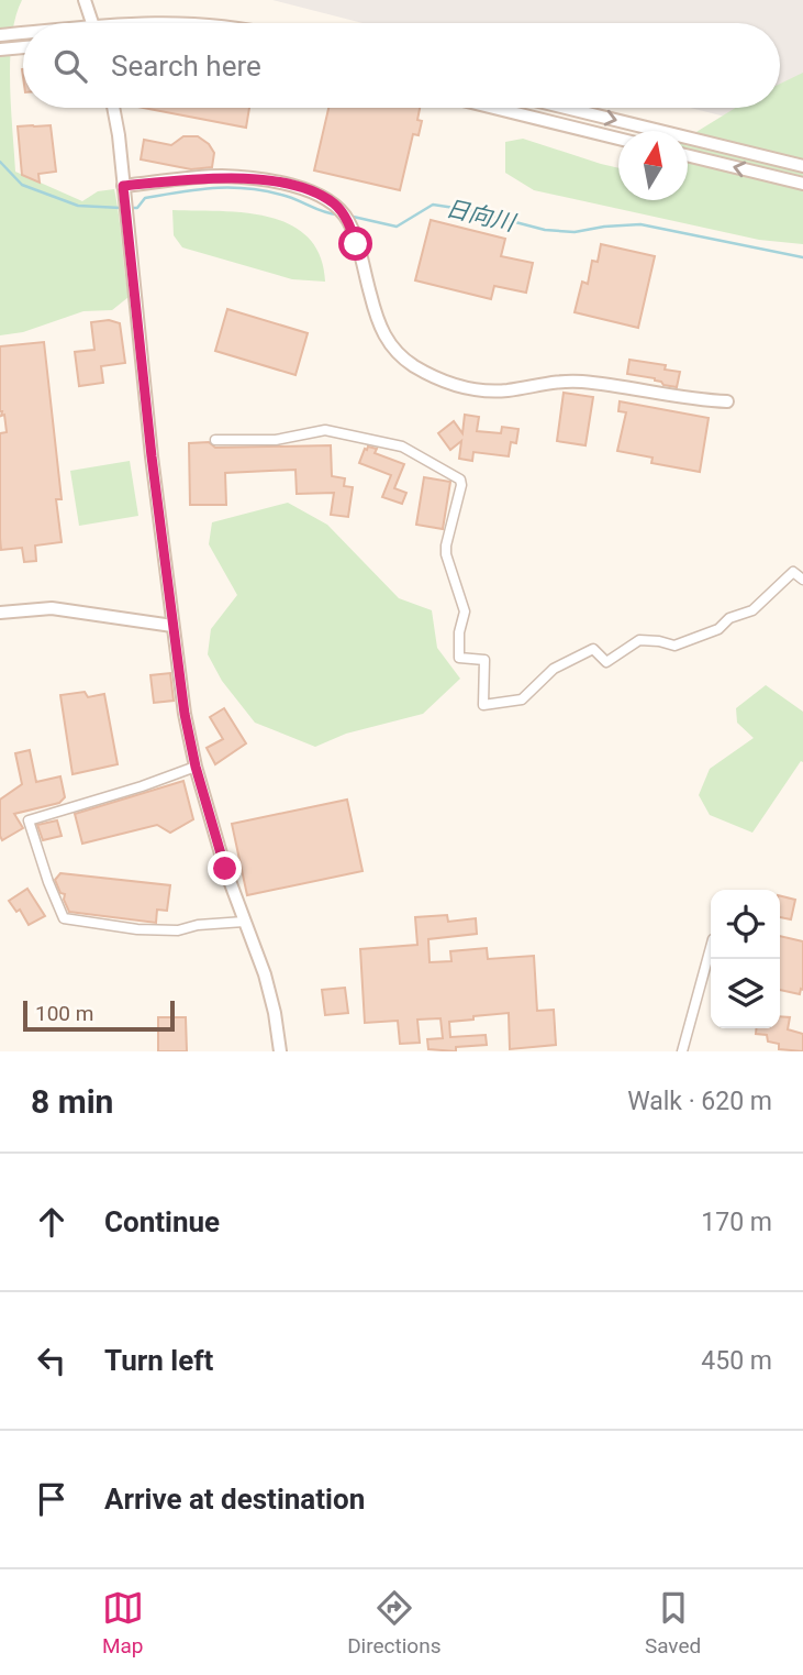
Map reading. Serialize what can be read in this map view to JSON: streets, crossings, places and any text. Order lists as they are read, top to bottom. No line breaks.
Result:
{"water":["日向川"],"scale_bar":"100 m","north":"top","page":{"search":"Search here","scale":"100 m","heading":["8 min","Walk · 620 m"],"list":[["Continue","170 m"],["Turn left","450 m"],"Arrive at destination"],"nav":["Map","Directions","Saved"]}}
